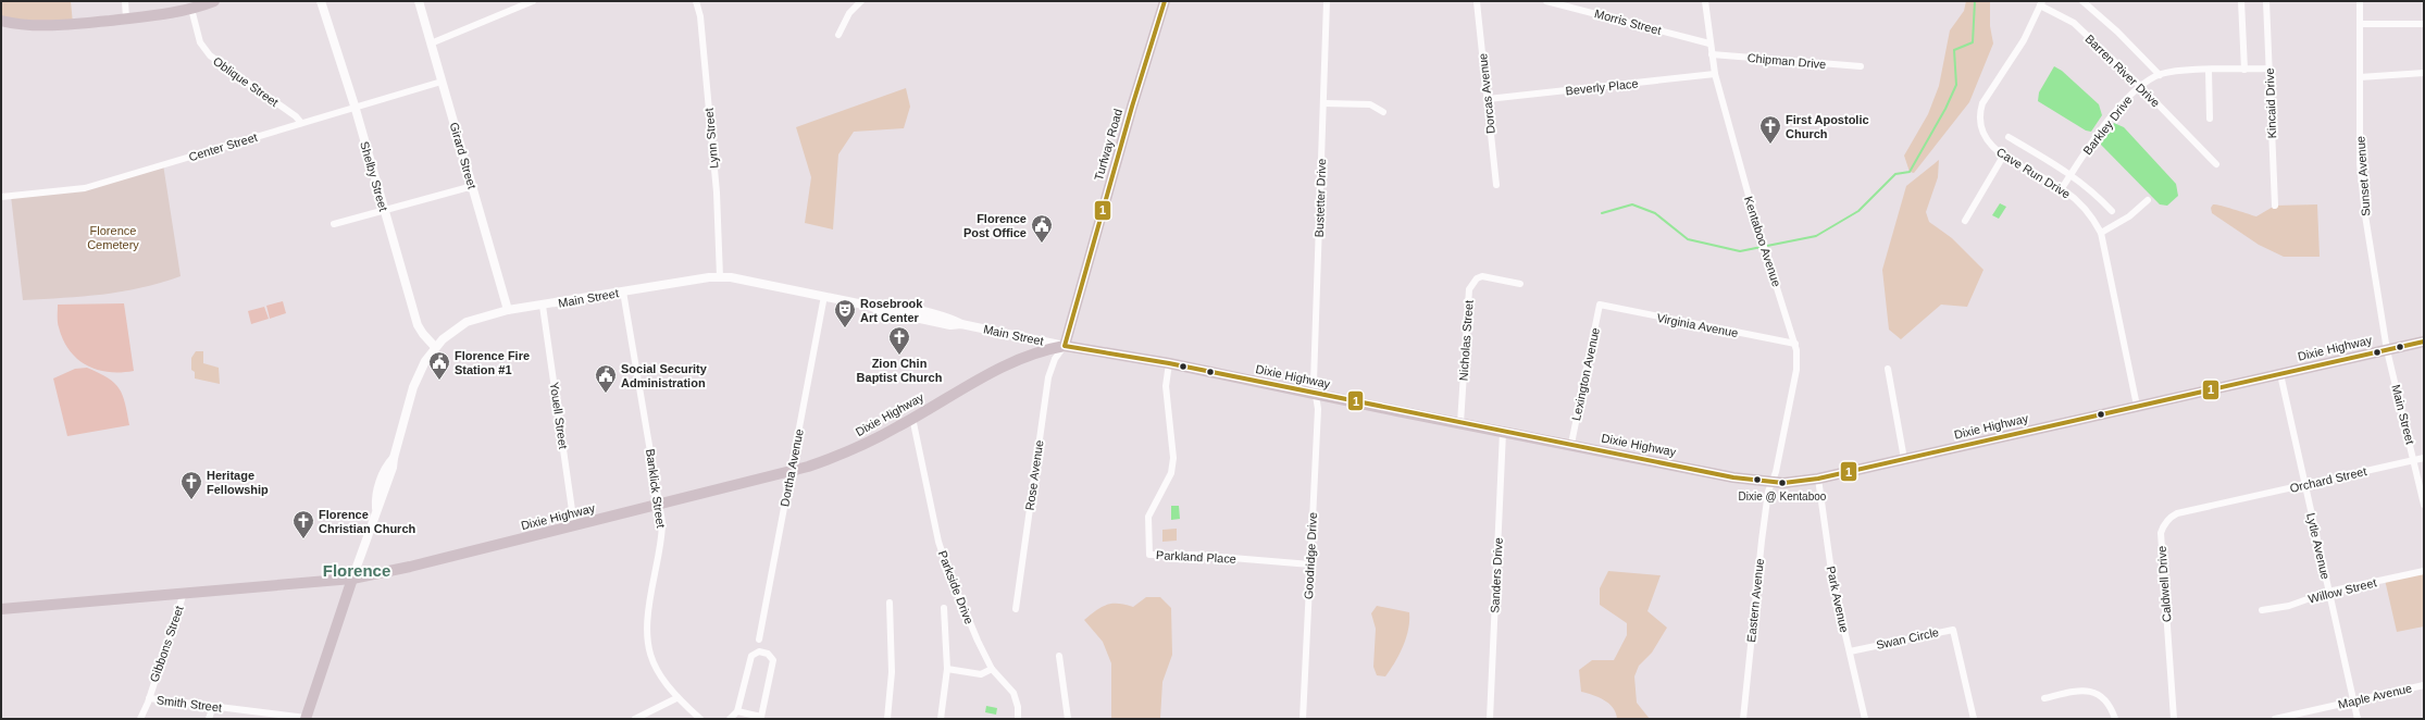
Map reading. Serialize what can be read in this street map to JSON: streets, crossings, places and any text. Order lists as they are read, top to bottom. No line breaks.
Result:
{"streets":{"main road":["Turfway Road","Dixie Highway"],"street":["Morris Street","Chipman Drive","Barren River Drive","Oblique Street","Beverly Place","Dorcas Avenue","Kincaid Drive","Barkley Drive","Lynn Street","Center Street","Girard Street","Cave Run Drive","Shelby Street","Sunset Avenue","Bustetter Drive","Kentaboo Avenue","Main Street","Virginia Avenue","Nicholas Street","Lexington Avenue","Youell Street","Dortha Avenue","Rose Avenue","Orchard Street","Banklick Street","Lytle Avenue","Goodridge Drive","Parkland Place","Sanders Drive","Caldwell Drive","Parkside Drive","Willow Street","Park Avenue","Eastern Avenue","Swan Circle","Gibbons Street","Maple Avenue","Smith Street"]},"crossings":[["Morris Street","Kentaboo Avenue"],["Chipman Drive","Kentaboo Avenue"],["Barren River Drive","Barkley Drive"],["Barren River Drive","Cave Run Drive"],["Oblique Street","Center Street"],["Beverly Place","Dorcas Avenue"],["Beverly Place","Kentaboo Avenue"],["Kincaid Drive","Barkley Drive"],["Barkley Drive","Cave Run Drive"],["Lynn Street","Main Street"],["Turfway Road","Main Street"],["Turfway Road","Dixie Highway"],["Turfway Road","Rose Avenue"],["Center Street","Girard Street"],["Center Street","Shelby Street"],["Girard Street","Main Street"],["Cave Run Drive","Dixie Highway"],["Shelby Street","Main Street"],["Sunset Avenue","Main Street"],["Sunset Avenue","Dixie Highway"],["Bustetter Drive","Dixie Highway"],["Bustetter Drive","Goodridge Drive"],["Kentaboo Avenue","Virginia Avenue"],["Kentaboo Avenue","Dixie Highway"],["Kentaboo Avenue","Eastern Avenue"],["Main Street","Dixie Highway"],["Main Street","Youell Street"],["Main Street","Dortha Avenue"],["Main Street","Rose Avenue"],["Main Street","Orchard Street"],["Main Street","Banklick Street"],["Virginia Avenue","Lexington Avenue"],["Nicholas Street","Dixie Highway"],["Dixie Highway","Lexington Avenue"],["Dixie Highway","Youell Street"],["Dixie Highway","Dortha Avenue"],["Dixie Highway","Rose Avenue"],["Dixie Highway","Banklick Street"],["Dixie Highway","Lytle Avenue"],["Dixie Highway","Goodridge Drive"],["Dixie Highway","Parkland Place"],["Dixie Highway","Sanders Drive"],["Dixie Highway","Parkside Drive"],["Dixie Highway","Park Avenue"],["Dixie Highway","Eastern Avenue"],["Dixie Highway","Gibbons Street"],["Orchard Street","Lytle Avenue"],["Orchard Street","Caldwell Drive"],["Lytle Avenue","Willow Street"],["Lytle Avenue","Maple Avenue"],["Goodridge Drive","Parkland Place"],["Park Avenue","Swan Circle"],["Gibbons Street","Smith Street"]],"districts":["Florence"],"parks":["Florence Cemetery"],"places":{"church":["First Apostolic Church","Zion Chin Baptist Church","Heritage Fellowship","Florence Christian Church"],"public building":["Florence Post Office","Florence Fire Station #1","Social Security Administration"],"theatre":["Rosebrook Art Center"],"other":["Dixie @ Kentaboo"]},"lines":["transit line 1"]}
